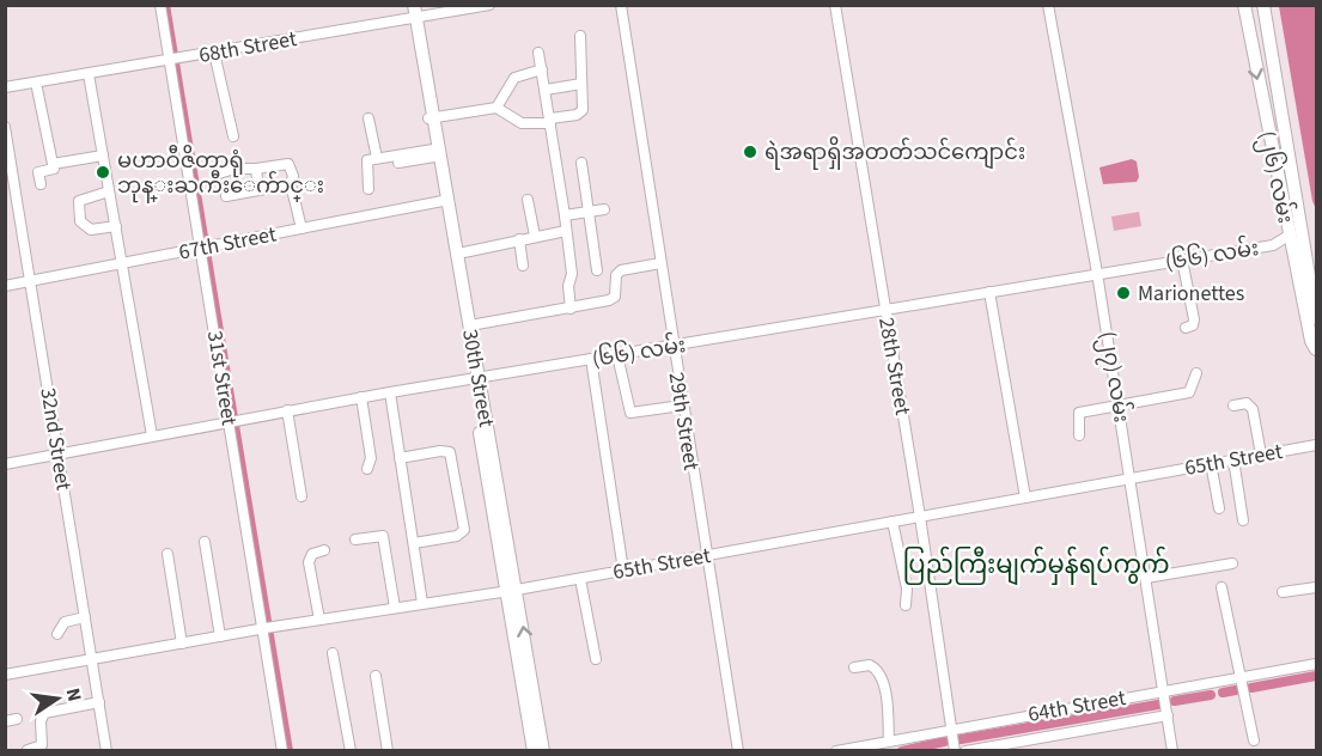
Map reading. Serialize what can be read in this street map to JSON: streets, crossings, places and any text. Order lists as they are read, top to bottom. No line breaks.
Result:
{"streets":{"main road":["(၂၆) လမ်း","(၆၆) လမ်း","30th Street"],"street":["68th Street","67th Street","28th Street","(၂၇) လမ်း","31st Street","29th Street","32nd Street","65th Street","64th Street"]},"crossings":[["68th Street","31st Street"],["68th Street","30th Street"],["(၂၆) လမ်း","(၆၆) လမ်း"],["67th Street","31st Street"],["67th Street","30th Street"],["67th Street","32nd Street"],["(၆၆) လမ်း","28th Street"],["(၆၆) လမ်း","(၂၇) လမ်း"],["(၆၆) လမ်း","31st Street"],["(၆၆) လမ်း","30th Street"],["(၆၆) လမ်း","29th Street"],["(၆၆) လမ်း","32nd Street"],["28th Street","65th Street"],["28th Street","64th Street"],["(၂၇) လမ်း","65th Street"],["(၂၇) လမ်း","64th Street"],["31st Street","65th Street"],["30th Street","65th Street"],["29th Street","65th Street"],["32nd Street","65th Street"]],"districts":["ပြည်ကြီးမျက်မှန်ရပ်ကွက်"],"places":["ရဲအရာရှိအတတ်သင်ကျောင်း","မဟာဝီဇိတာရုံ ဘုန္းႀကီးေက်ာင္း","Marionettes"],"north":"right"}
